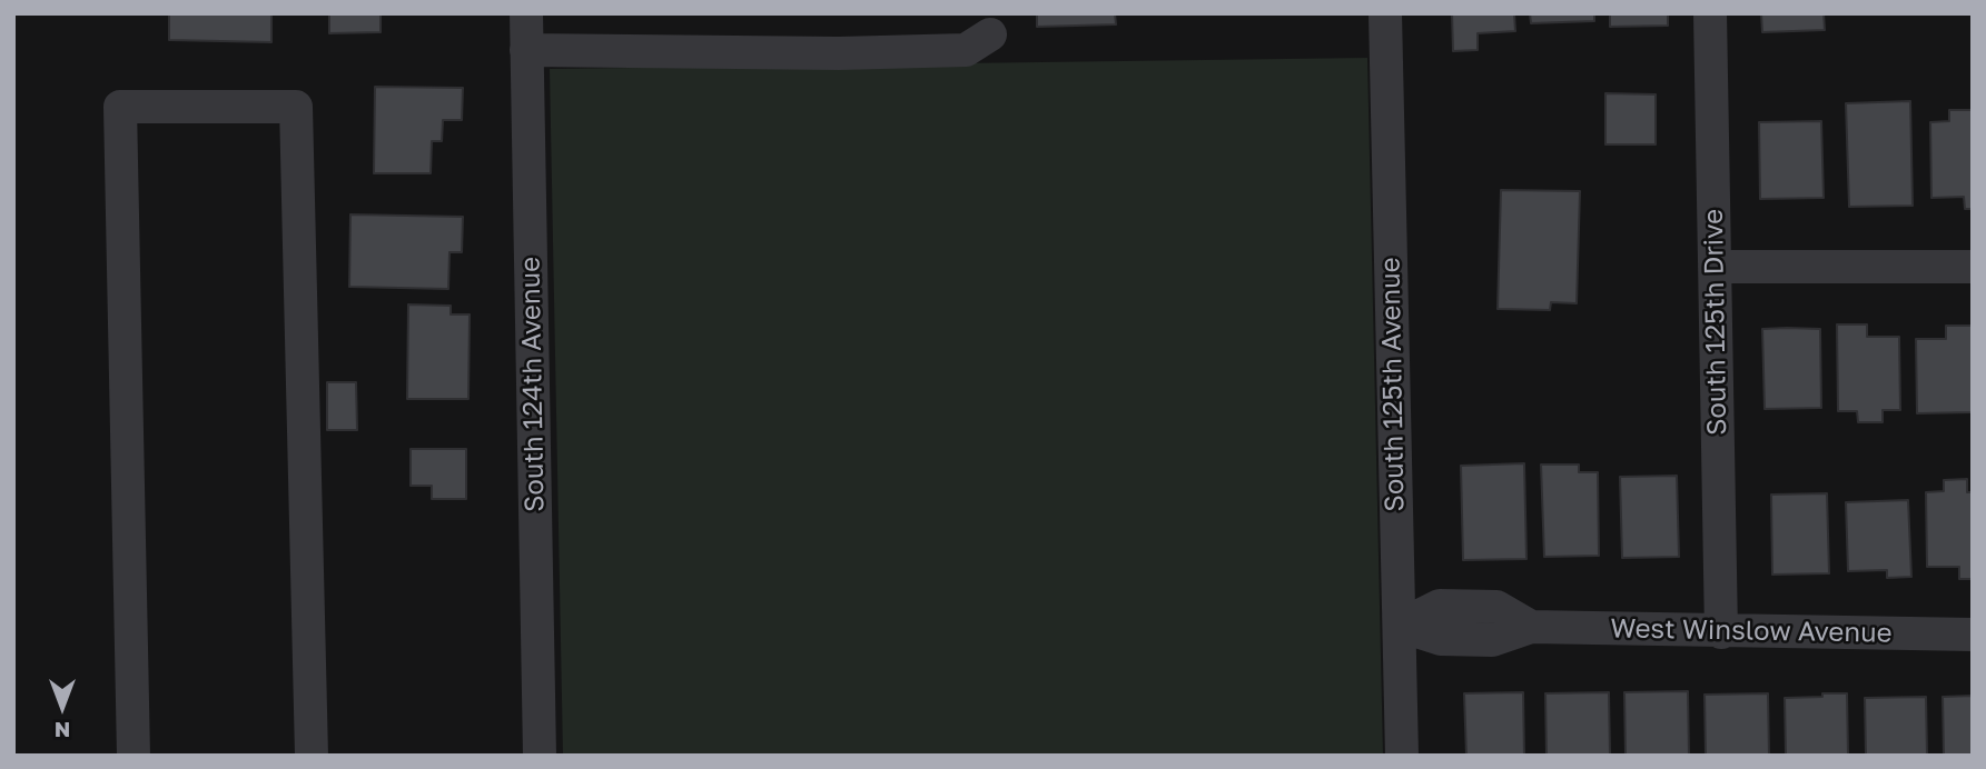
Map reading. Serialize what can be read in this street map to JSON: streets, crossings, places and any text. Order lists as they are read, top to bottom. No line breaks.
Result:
{"streets":{"street":["South 125th Drive","South 124th Avenue","South 125th Avenue","West Winslow Avenue"]},"crossings":[["South 125th Drive","West Winslow Avenue"],["South 125th Avenue","West Winslow Avenue"]],"north":"bottom"}
